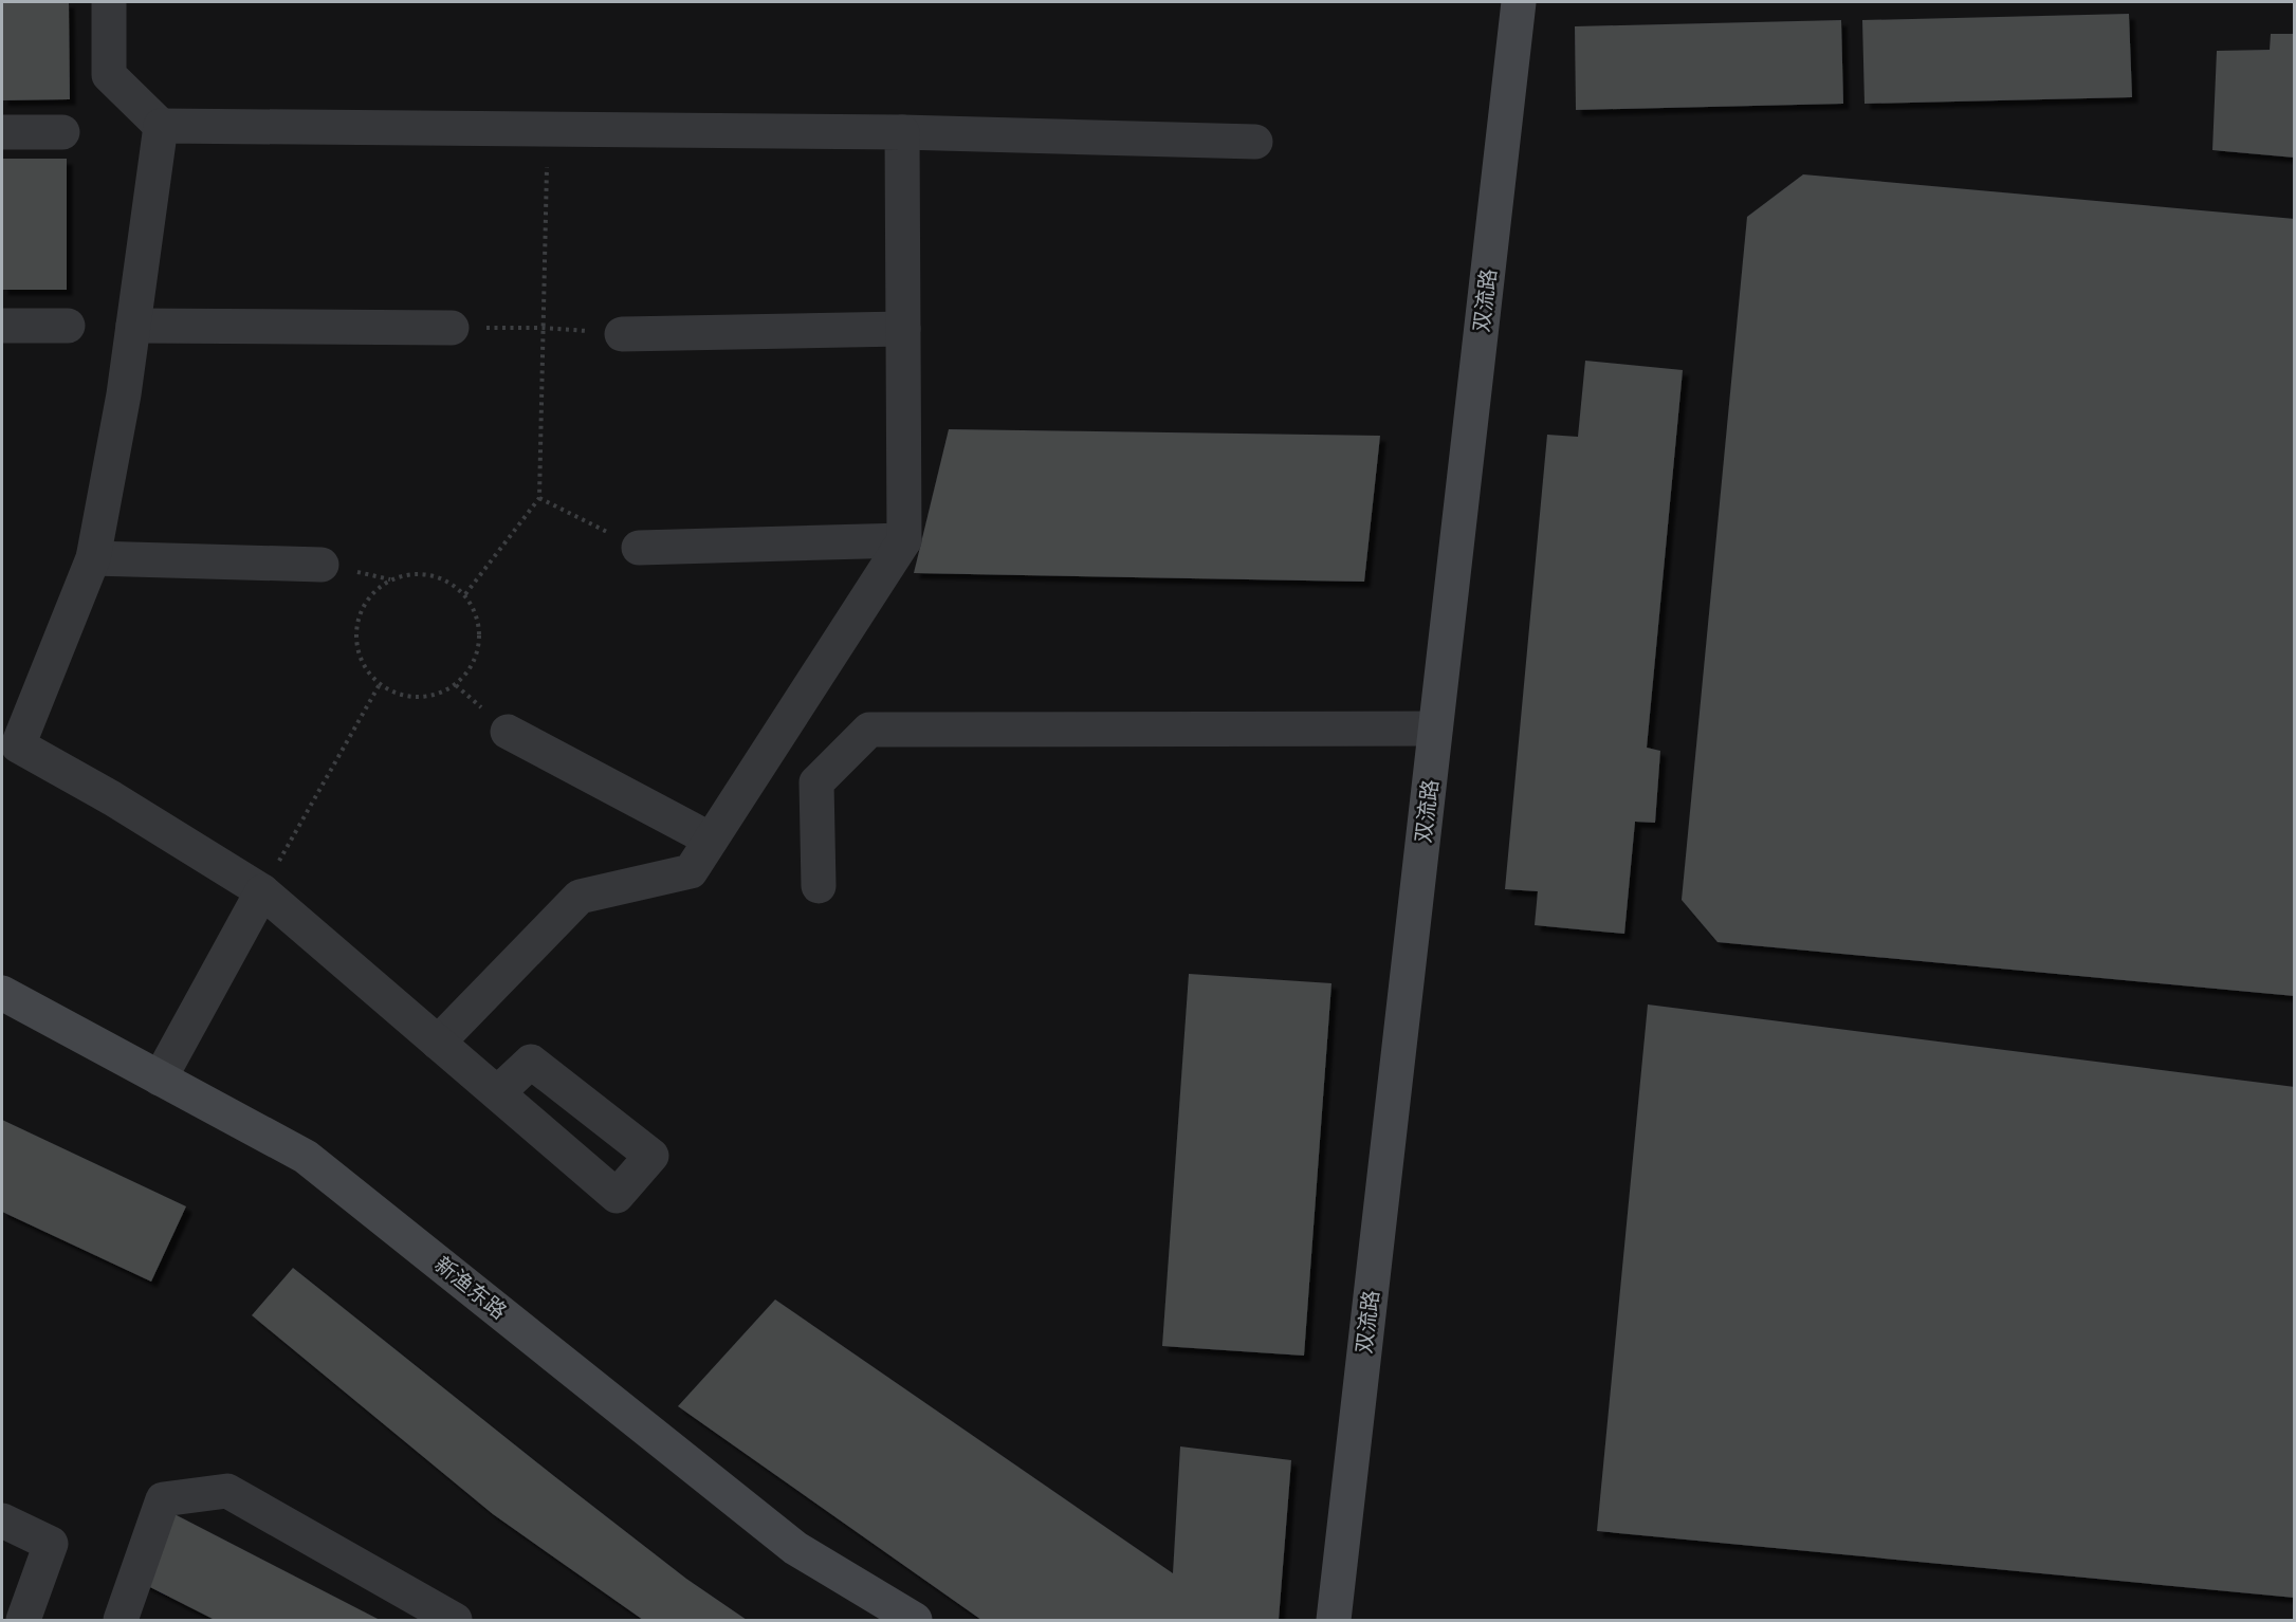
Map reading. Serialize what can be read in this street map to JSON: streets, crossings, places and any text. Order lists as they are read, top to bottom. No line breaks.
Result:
{"streets":{"street":["双流路","新渔东路"]}}
